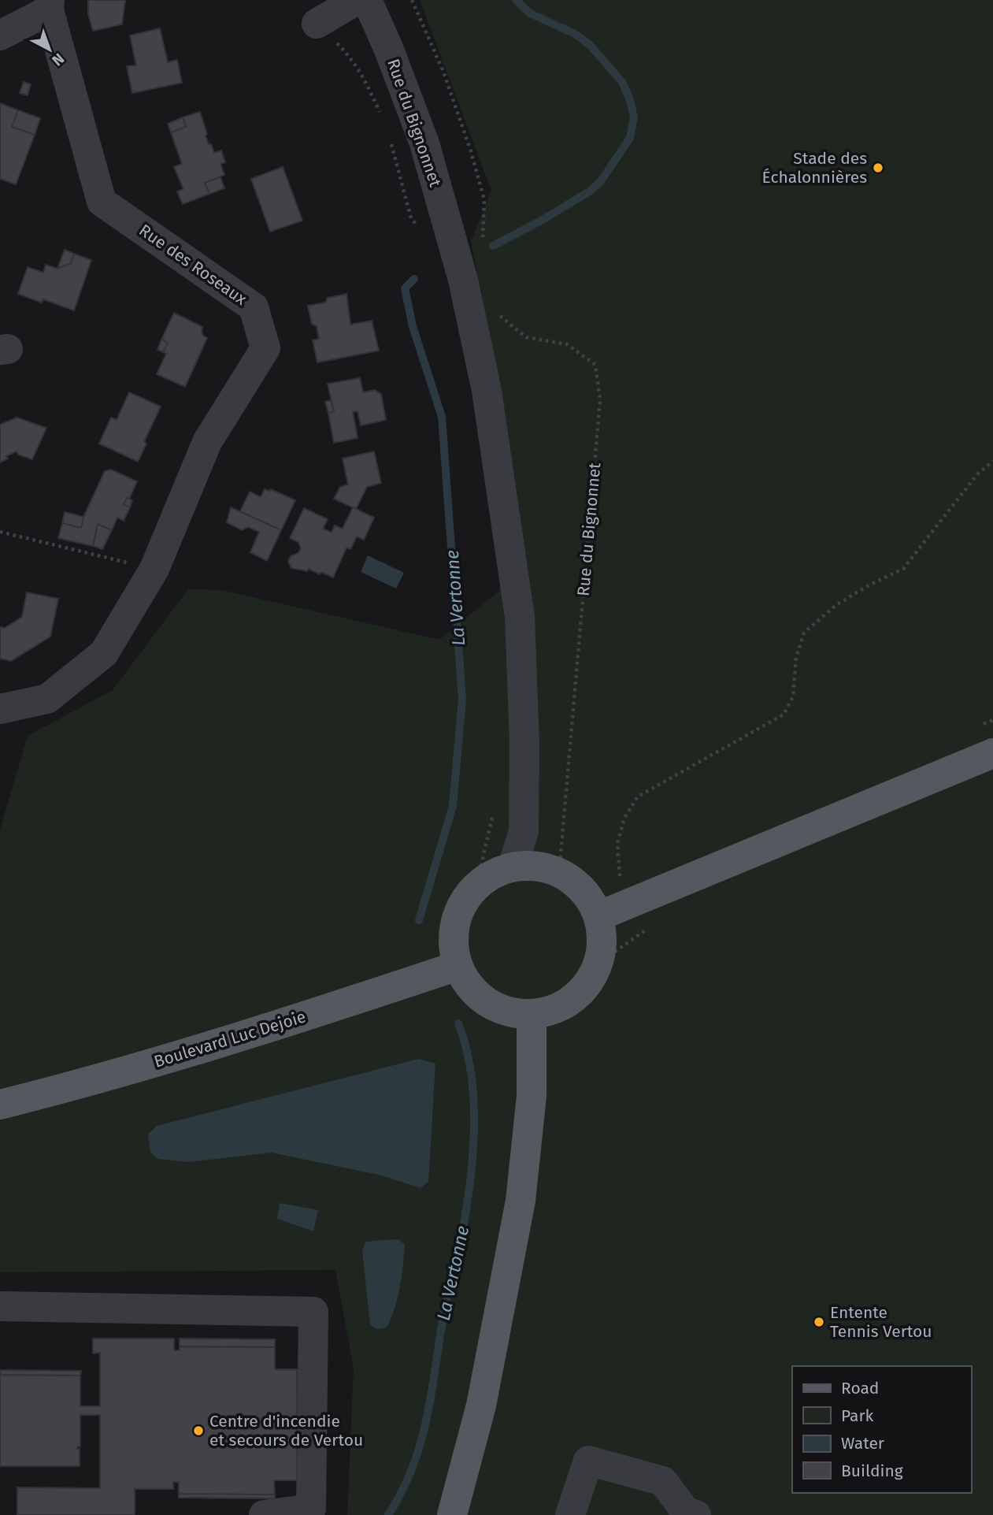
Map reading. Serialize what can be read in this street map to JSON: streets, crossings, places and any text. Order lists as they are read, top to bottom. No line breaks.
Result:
{"streets":{"main road":["Boulevard Luc Dejoie"],"street":["Rue du Bignonnet","Rue des Roseaux"]},"crossings":[["Rue du Bignonnet","Boulevard Luc Dejoie"]],"water":["La Vertonne"],"places":["Stade des Échalonnières","Entente Tennis Vertou","Centre d'incendie et secours de Vertou"],"legend":["Road","Park","Water","Building"],"north":"bottom right"}
